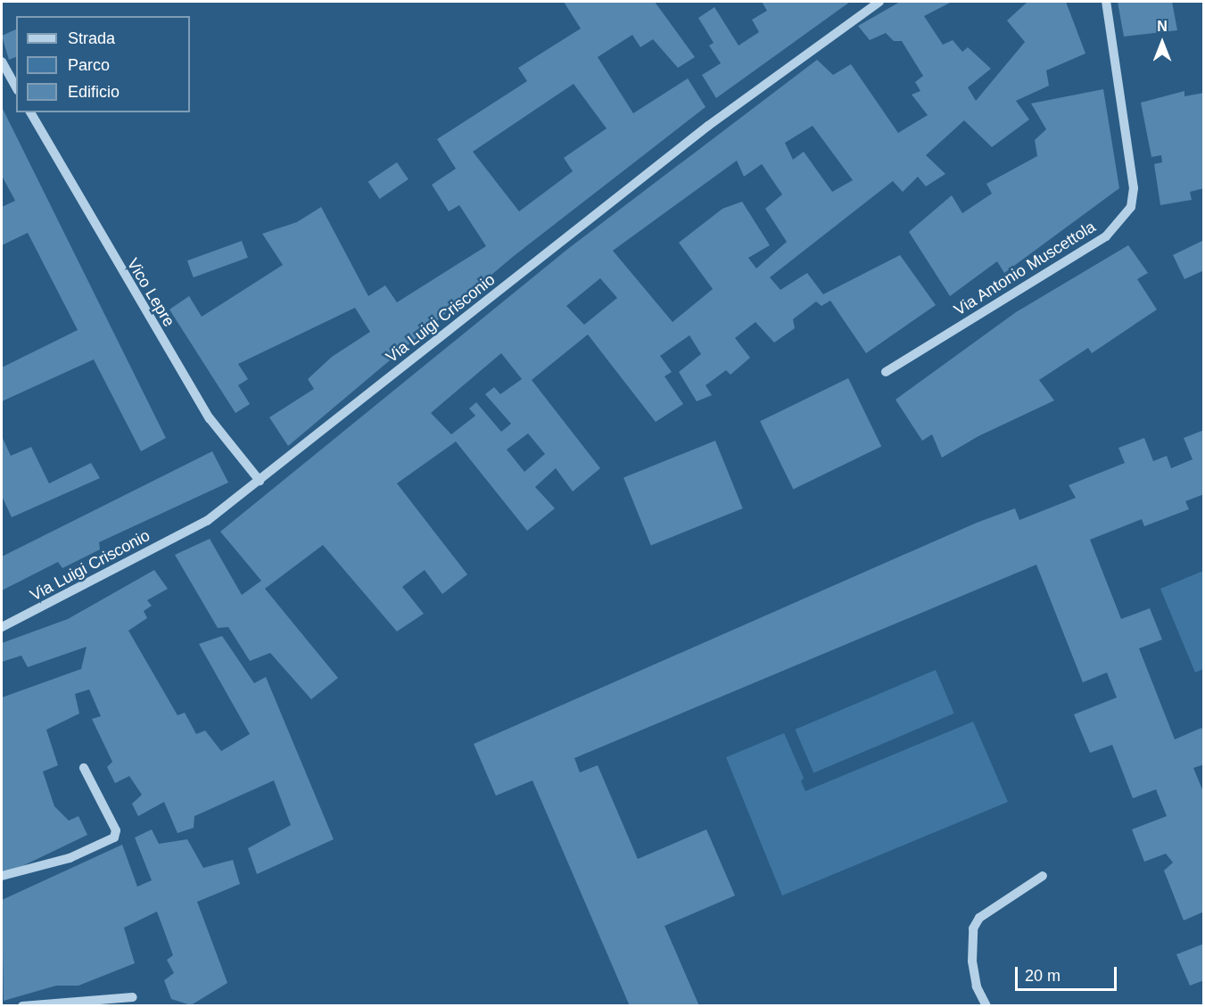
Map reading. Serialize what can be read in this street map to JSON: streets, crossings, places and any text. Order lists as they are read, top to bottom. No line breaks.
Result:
{"streets":{"street":["Via Antonio Muscettola","Vico Lepre","Via Luigi Crisconio"]},"crossings":[["Vico Lepre","Via Luigi Crisconio"]],"legend":["Strada","Parco","Edificio"],"scale_bar":"20 m","north":"top"}
